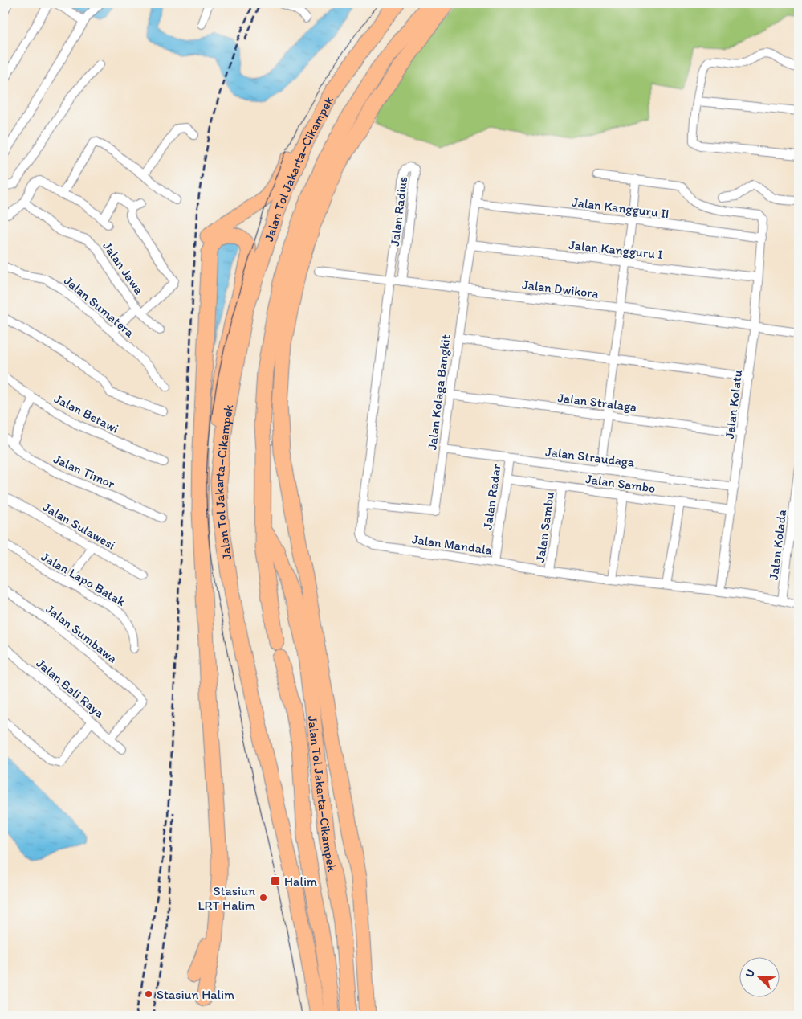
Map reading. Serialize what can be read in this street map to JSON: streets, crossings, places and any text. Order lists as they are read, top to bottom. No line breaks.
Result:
{"streets":{"highway":["Jalan Tol Jakarta–Cikampek"],"street":["Jalan Kangguru II","Jalan Radius","Jalan Kangguru I","Jalan Jawa","Jalan Dwikora","Jalan Sumatera","Jalan Kolaga Bangkit","Jalan Stralaga","Jalan Kolatu","Jalan Betawi","Jalan Straudaga","Jalan Timor","Jalan Sambo","Jalan Radar","Jalan Sulawesi","Jalan Sambu","Jalan Mandala","Jalan Kolada","Jalan Lapo Batak","Jalan Sumbawa","Jalan Bali Raya"]},"crossings":[["Jalan Kangguru II","Jalan Kolaga Bangkit"],["Jalan Kangguru II","Jalan Kolatu"],["Jalan Radius","Jalan Dwikora"],["Jalan Radius","Jalan Mandala"],["Jalan Kangguru I","Jalan Kolaga Bangkit"],["Jalan Kangguru I","Jalan Kolatu"],["Jalan Dwikora","Jalan Kolaga Bangkit"],["Jalan Dwikora","Jalan Kolatu"],["Jalan Dwikora","Jalan Mandala"],["Jalan Kolaga Bangkit","Jalan Stralaga"],["Jalan Kolaga Bangkit","Jalan Straudaga"],["Jalan Kolaga Bangkit","Jalan Mandala"],["Jalan Stralaga","Jalan Kolatu"],["Jalan Kolatu","Jalan Straudaga"],["Jalan Kolatu","Jalan Sambo"],["Jalan Kolatu","Jalan Mandala"],["Jalan Straudaga","Jalan Radar"],["Jalan Sambo","Jalan Radar"],["Jalan Sambo","Jalan Sambu"],["Jalan Radar","Jalan Mandala"],["Jalan Sambu","Jalan Mandala"],["Jalan Mandala","Jalan Kolada"],["Jalan Sumbawa","Jalan Bali Raya"]],"places":{"transit":["Halim"],"other":["Stasiun LRT Halim","Stasiun Halim"]},"north":"top left"}
